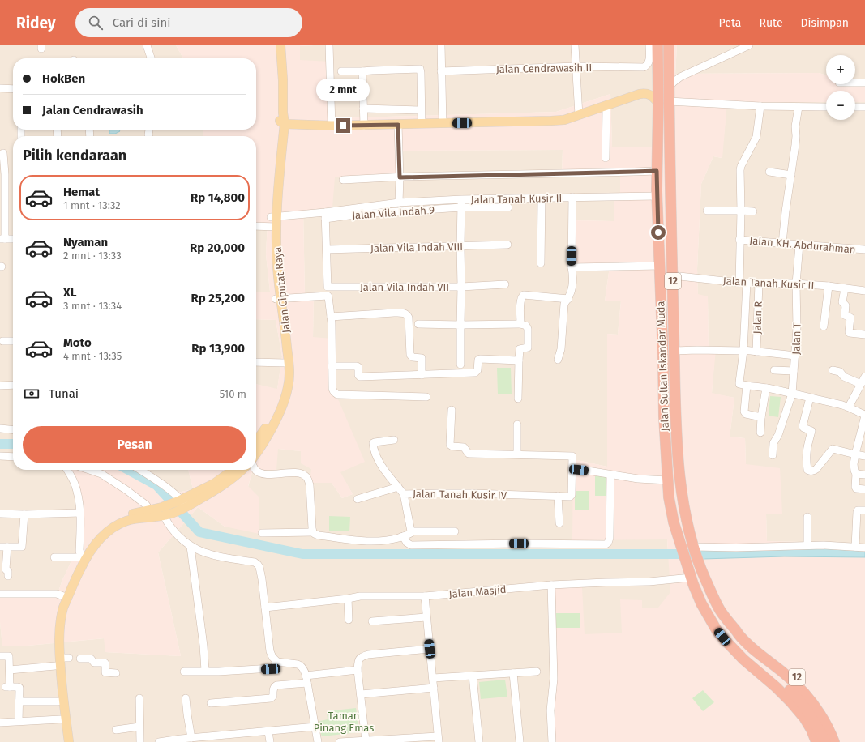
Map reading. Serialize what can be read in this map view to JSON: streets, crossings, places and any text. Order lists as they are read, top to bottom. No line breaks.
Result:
{"streets":{"highway":["12","Jalan Sultan Iskandar Muda"],"main road":["Jalan Ciputat Raya"],"street":["Jalan Cendrawasih II","Jalan Tanah Kusir II","Jalan Vila Indah 9","Jalan KH. Abdurahman","Jalan Vila Indah VIII","Jalan Vila Indah VII","Jalan R","Jalan T","Jalan Tanah Kusir IV","Jalan Masjid"]},"crossings":[["Jalan Cendrawasih II","Jalan Sultan Iskandar Muda"],["Jalan Tanah Kusir II","Jalan Vila Indah 9"],["Jalan Tanah Kusir II","Jalan Vila Indah VIII"],["Jalan Tanah Kusir II","Jalan Vila Indah VII"],["Jalan Tanah Kusir II","Jalan Ciputat Raya"],["Jalan Tanah Kusir II","Jalan R"],["Jalan Tanah Kusir II","Jalan T"],["Jalan Tanah Kusir II","Jalan Sultan Iskandar Muda"],["Jalan KH. Abdurahman","Jalan T"],["Jalan Vila Indah VII","Jalan Ciputat Raya"],["Jalan Sultan Iskandar Muda","Jalan Masjid"]],"parks":["Taman Pinang Emas"],"page":{"header":"Ridey","search":"Cari di sini","nav":["Peta","Rute","Disimpan"],"map_buttons":["+","−"],"banner":["HokBen","Jalan Cendrawasih"],"bubble":"2 mnt","heading":"Pilih kendaraan","list":[{"name":"Hemat","note":"1 mnt · 13:32","value":"Rp 14,800"},{"name":"Nyaman","note":"2 mnt · 13:33","value":"Rp 20,000"},{"name":"XL","note":"3 mnt · 13:34","value":"Rp 25,200"},{"name":"Moto","note":"4 mnt · 13:35","value":"Rp 13,900"}],"pay":["Tunai","510 m"],"buttons":"Pesan"}}
